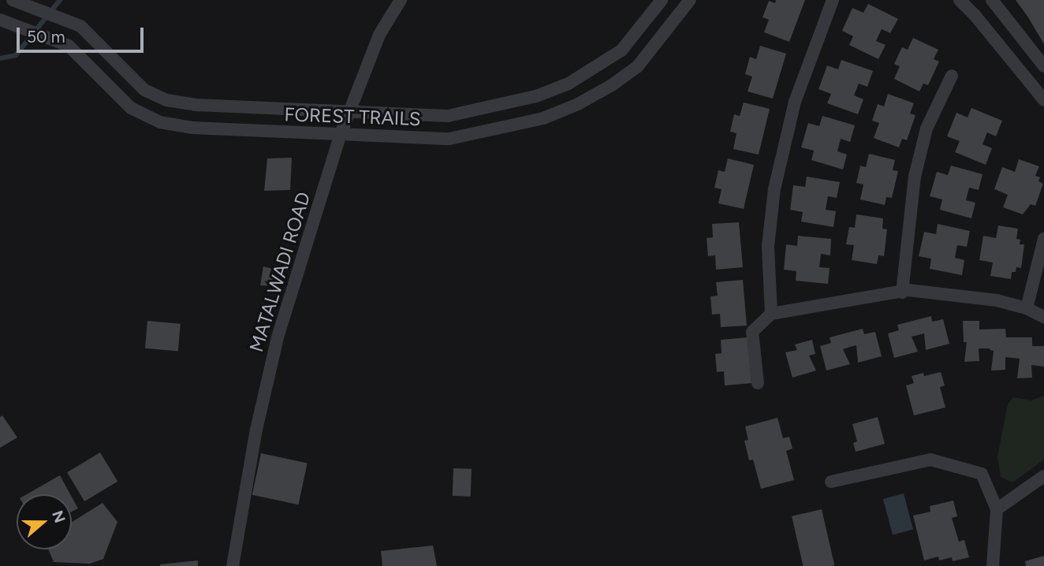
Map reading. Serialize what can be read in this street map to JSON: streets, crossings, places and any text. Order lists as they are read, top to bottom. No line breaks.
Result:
{"streets":{"street":["FOREST TRAILS","MATALWADI ROAD"]},"crossings":[["FOREST TRAILS","MATALWADI ROAD"]],"scale_bar":"50 m","north":"right"}
